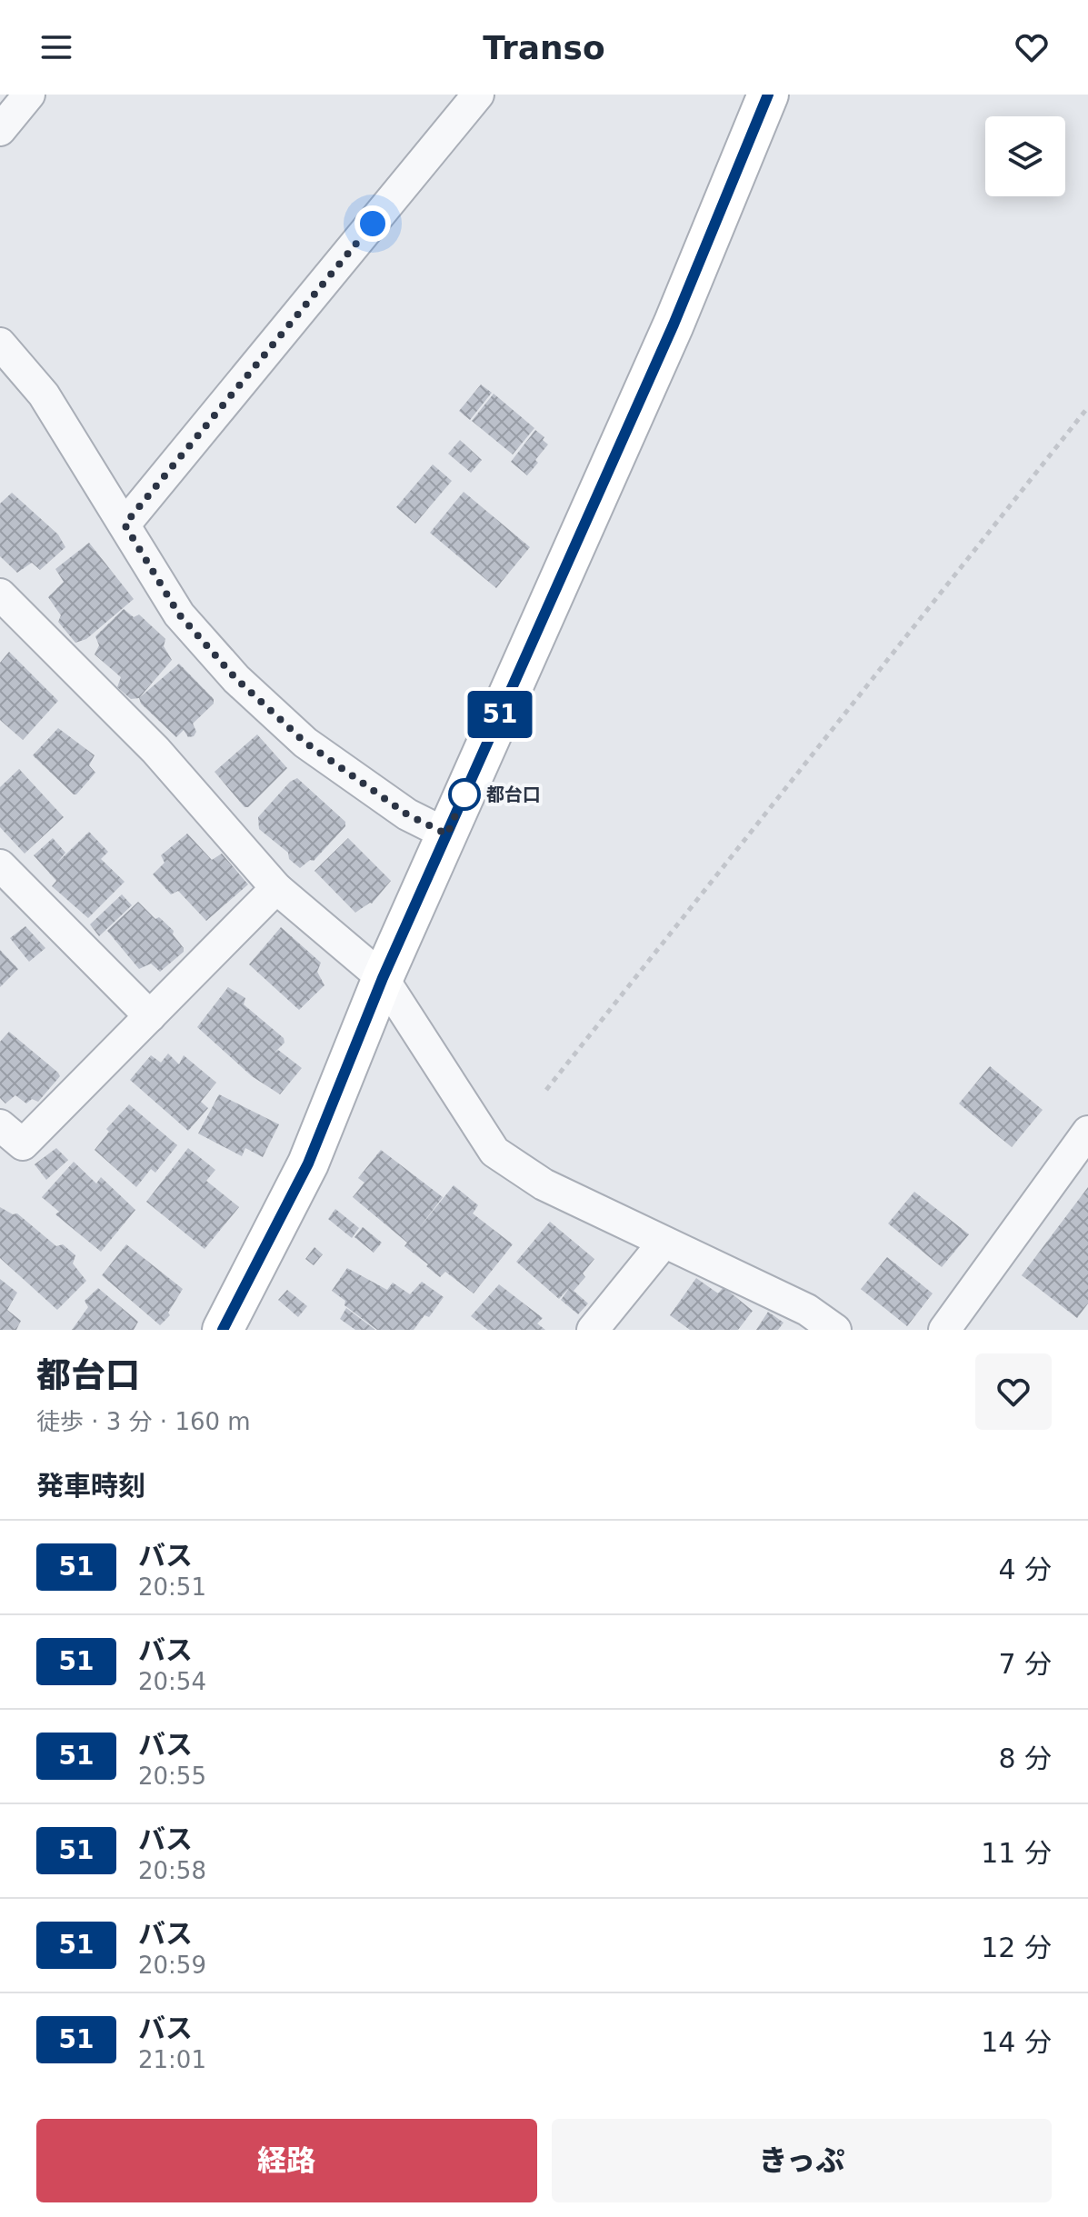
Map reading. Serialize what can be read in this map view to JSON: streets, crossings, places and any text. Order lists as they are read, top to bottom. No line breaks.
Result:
{"places":["都台口"],"lines":["bus line 51"],"page":{"header":"Transo","on_map":"51","heading":[["都台口","徒歩 · 3 分 · 160 m"],"発車時刻"],"list":[{"mark":"51","name":"バス","note":"20:51","value":"4 分"},{"mark":"51","name":"バス","note":"20:54","value":"7 分"},{"mark":"51","name":"バス","note":"20:55","value":"8 分"},{"mark":"51","name":"バス","note":"20:58","value":"11 分"},{"mark":"51","name":"バス","note":"20:59","value":"12 分"},{"mark":"51","name":"バス","note":"21:01","value":"14 分"}],"buttons":["経路","きっぷ"]}}
